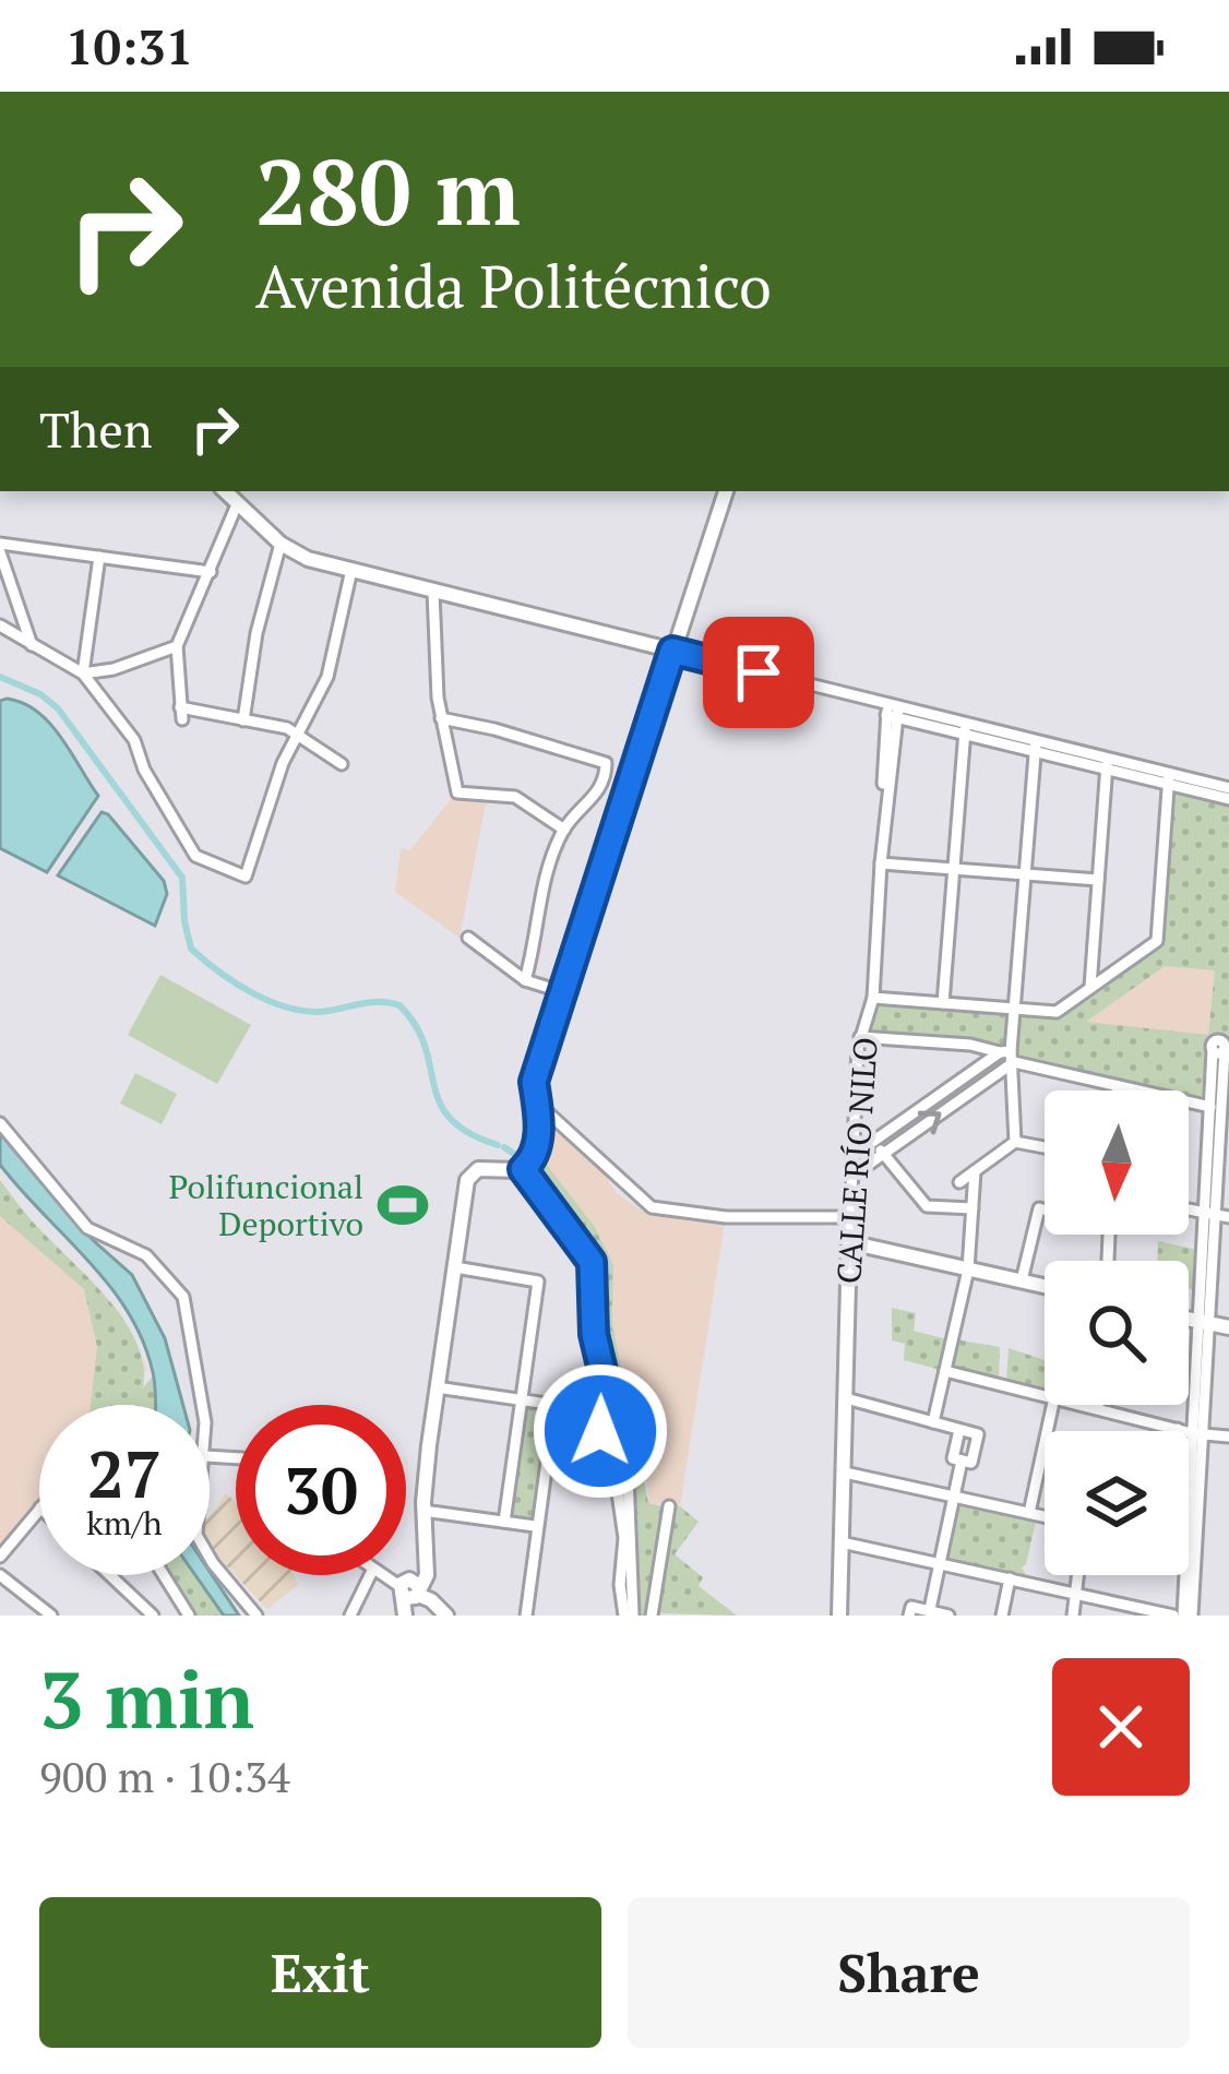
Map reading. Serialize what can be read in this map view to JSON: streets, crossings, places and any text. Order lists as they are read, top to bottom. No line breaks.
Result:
{"streets":{"main road":["CALLE RÍO NILO"]},"places":{"sports":["Polifuncional Deportivo"]},"north":"bottom","page":{"status":"10:31","turn":["280 m","Avenida Politécnico"],"then":"Then","speed":"27 km/h","limit":"30","heading":["3 min","900 m · 10:34"],"buttons":["Exit","Share"]}}
